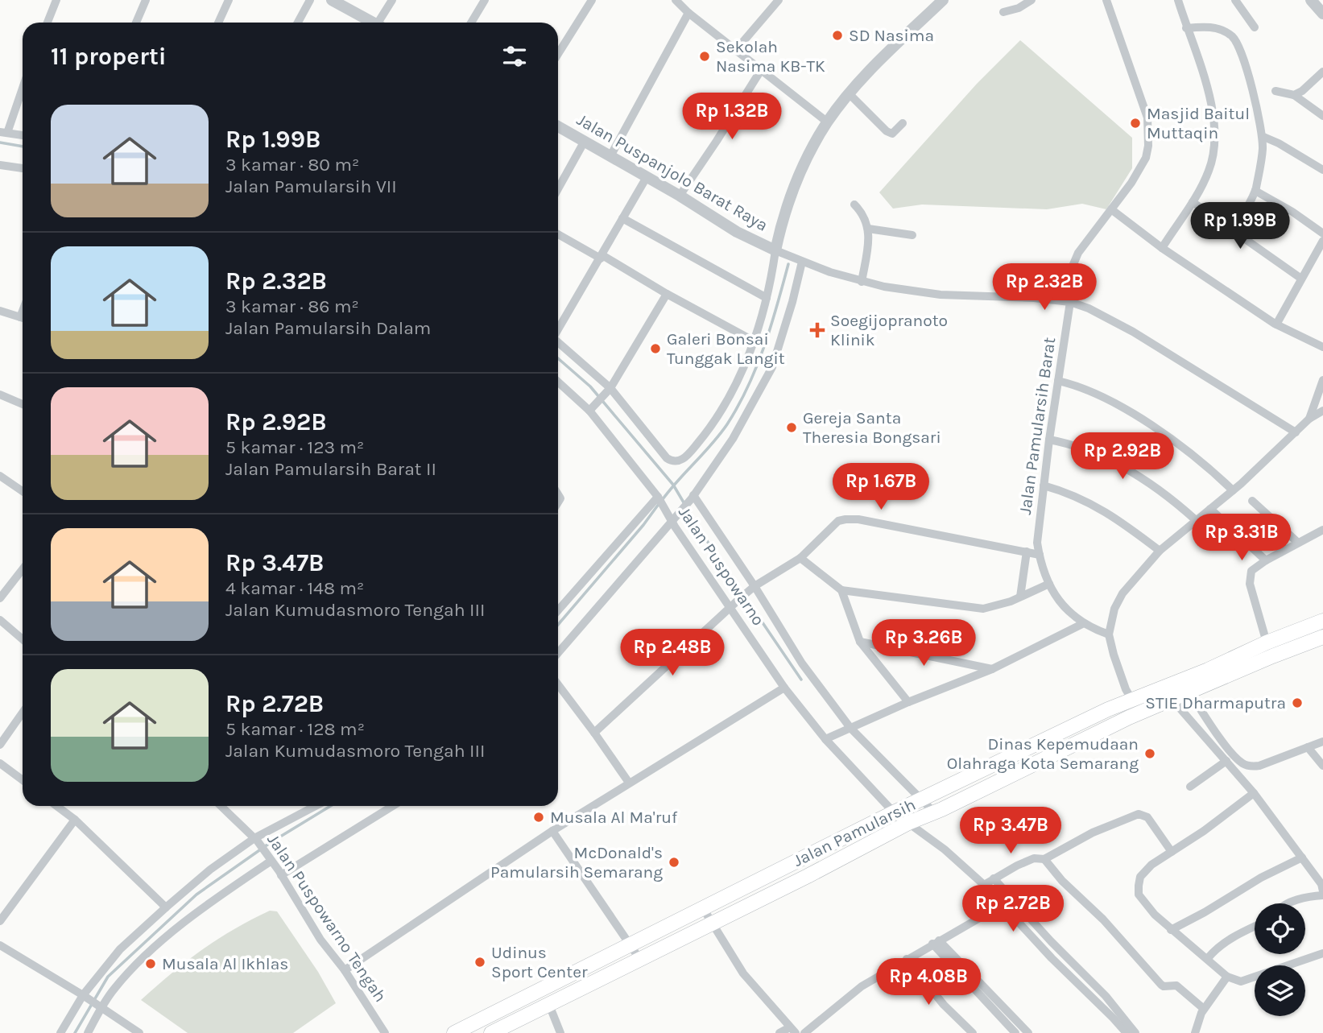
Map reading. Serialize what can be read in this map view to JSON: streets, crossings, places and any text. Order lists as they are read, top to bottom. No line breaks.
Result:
{"streets":{"highway":["Jalan Pamularsih"],"street":["Jalan Puspanjolo Barat Raya","Jalan Pamularsih Barat","Jalan Puspowarno","Jalan Puspowarno Tengah"]},"crossings":[["Jalan Puspowarno","Jalan Pamularsih"]],"places":{"other":["SD Nasima","Sekolah Nasima KB-TK","Masjid Baitul Muttaqin","Galeri Bonsai Tunggak Langit","Gereja Santa Theresia Bongsari","STIE Dharmaputra","Dinas Kepemudaan Olahraga Kota Semarang","Musala Al Ma'ruf","McDonald's Pamularsih Semarang","Udinus Sport Center","Musala Al Ikhlas"],"health":["Soegijopranoto Klinik"]},"page":{"heading":"11 properti","list":[{"name":"Rp 1.99B","note":"3 kamar · 80 m² · Jalan Pamularsih VII"},{"name":"Rp 2.32B","note":"3 kamar · 86 m² · Jalan Pamularsih Dalam"},{"name":"Rp 2.92B","note":"5 kamar · 123 m² · Jalan Pamularsih Barat II"},{"name":"Rp 3.47B","note":"4 kamar · 148 m² · Jalan Kumudasmoro Tengah III"},{"name":"Rp 2.72B","note":"5 kamar · 128 m² · Jalan Kumudasmoro Tengah III"}],"price":["Rp 1.32B","Rp 1.99B","Rp 2.32B","Rp 2.92B","Rp 1.67B","Rp 3.31B","Rp 3.26B","Rp 2.48B","Rp 3.47B","Rp 2.72B","Rp 4.08B"]}}
